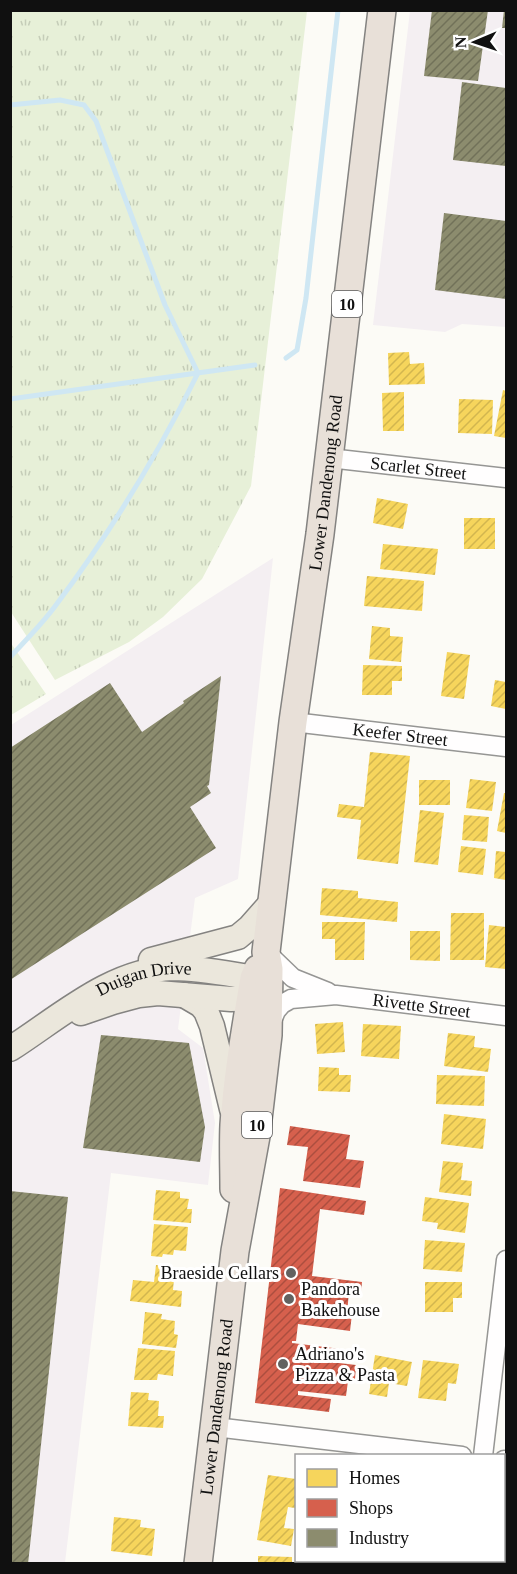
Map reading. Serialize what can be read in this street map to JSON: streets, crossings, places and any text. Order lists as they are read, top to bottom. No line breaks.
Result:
{"streets":{"highway":["10","Lower Dandenong Road"],"main road":["Duigan Drive"],"street":["Scarlet Street","Keefer Street","Rivette Street"]},"crossings":[["Scarlet Street","Lower Dandenong Road"],["Lower Dandenong Road","Keefer Street"],["Lower Dandenong Road","Duigan Drive"],["Lower Dandenong Road","Rivette Street"]],"places":["Braeside Cellars","Pandora Bakehouse","Adriano's Pizza & Pasta"],"legend":["Homes","Shops","Industry"],"north":"left"}
